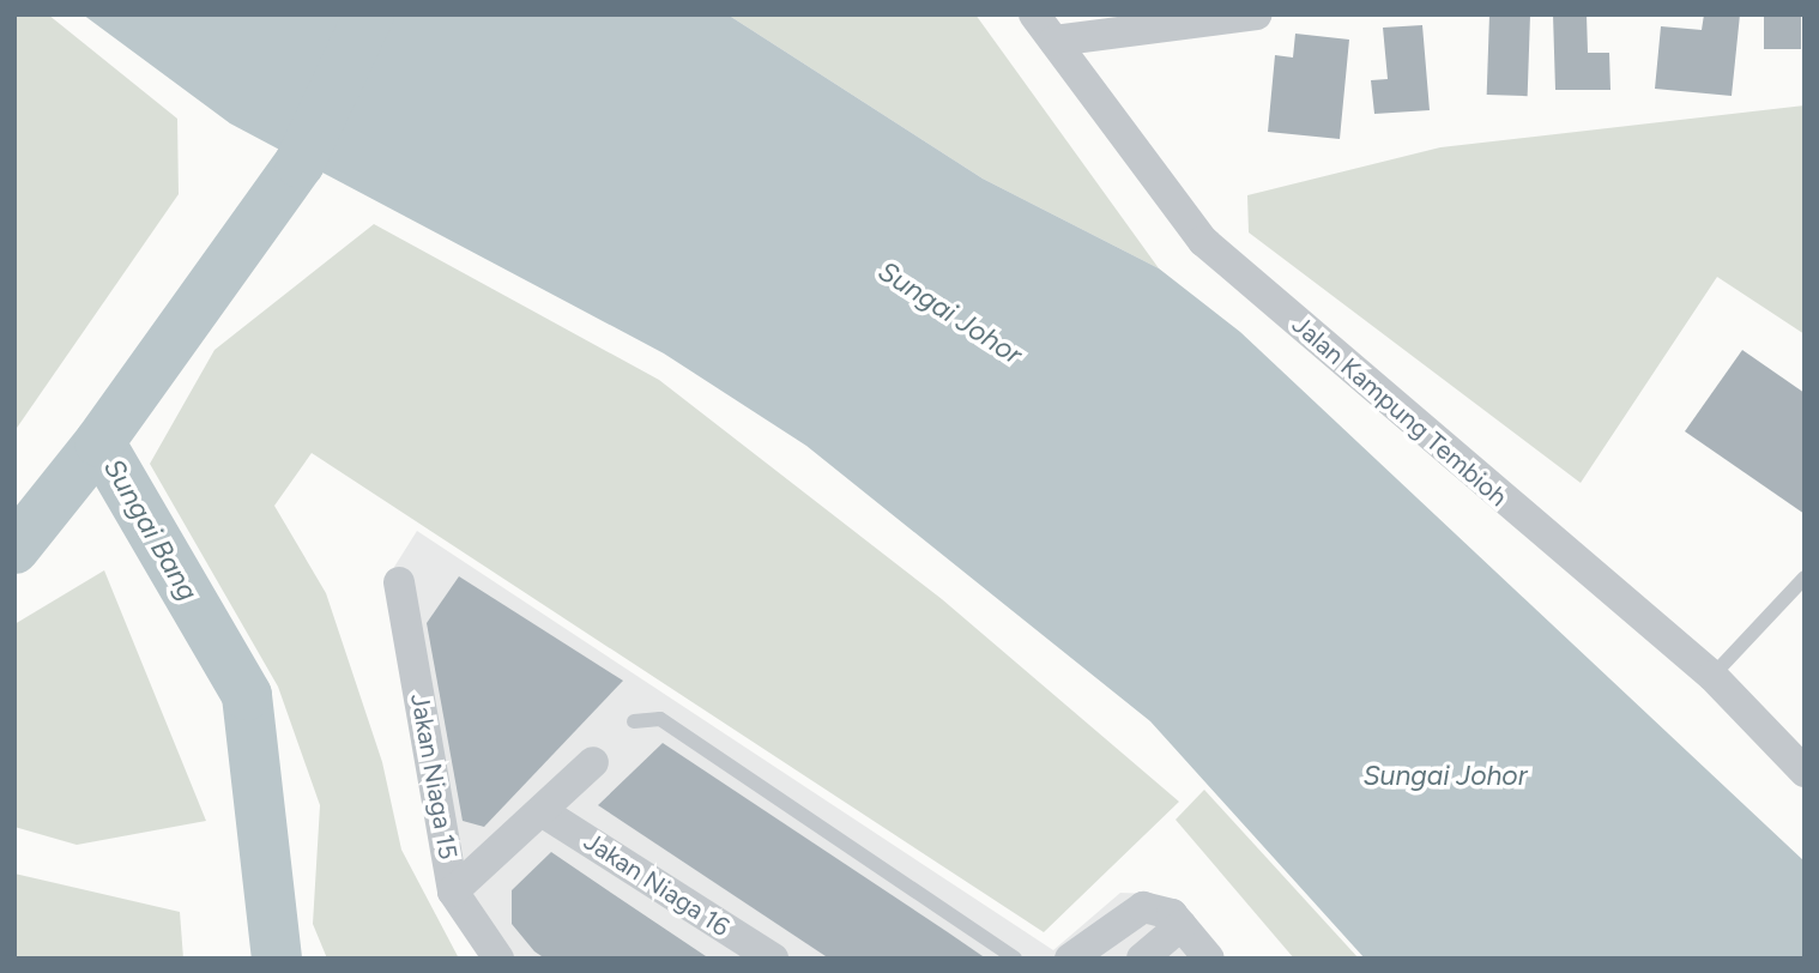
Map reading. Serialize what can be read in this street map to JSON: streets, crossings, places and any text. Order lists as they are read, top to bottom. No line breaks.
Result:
{"streets":{"street":["Jalan Kampung Tembioh","Jakan Niaga 15","Jakan Niaga 16"]},"water":["Sungai Johor","Sungai Bang"]}
